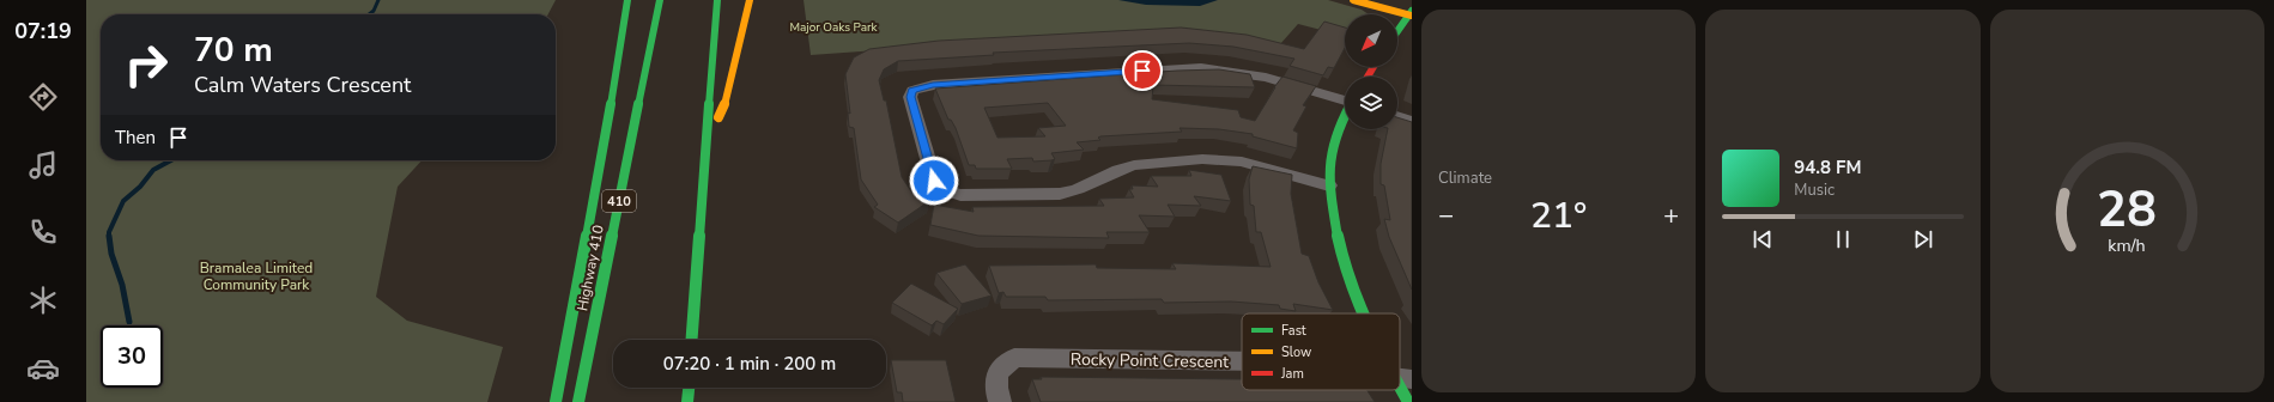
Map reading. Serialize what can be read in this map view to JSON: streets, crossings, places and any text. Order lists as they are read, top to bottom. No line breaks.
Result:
{"streets":{"main road":["410","Highway 410"],"street":["Rocky Point Crescent"]},"parks":["Major Oaks Park","Bramalea Limited Community Park"],"legend":["Fast","Slow","Jam"],"north":"bottom left","page":{"tabs":"07:19","tile":"Climate","turn":["70 m","Calm Waters Crescent"],"then":"Then","song":["94.8 FM","Music"],"heat":["−","21°","+"],"limit":"30","trip":"07:20 · 1 min · 200 m","gauge":["28","km/h"]}}
